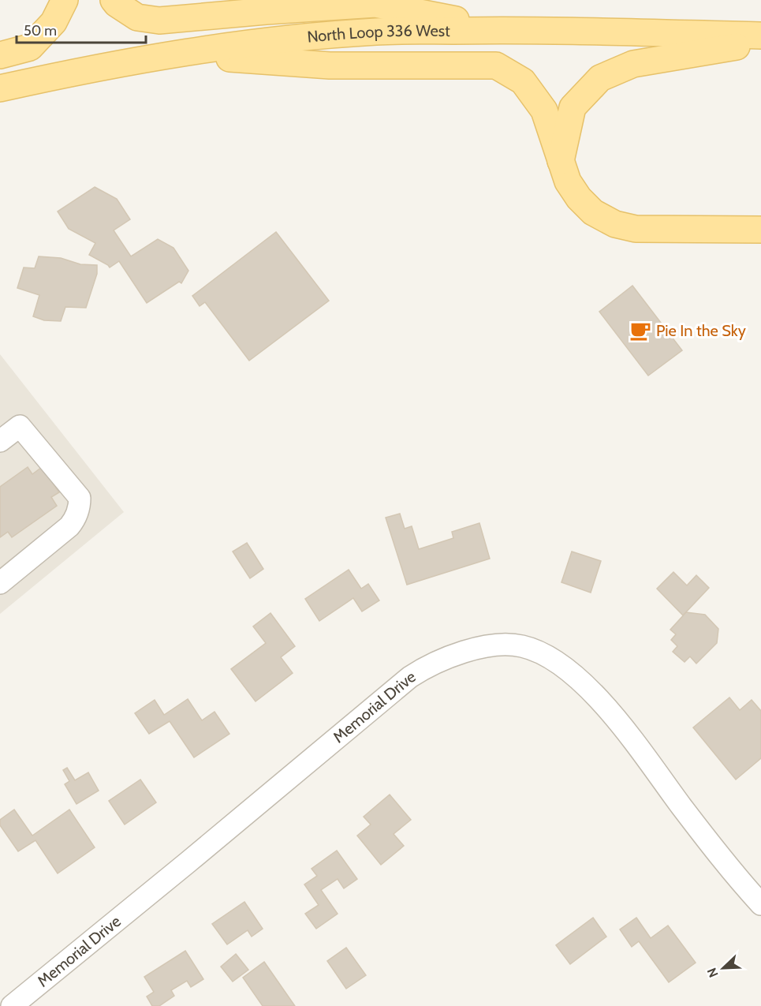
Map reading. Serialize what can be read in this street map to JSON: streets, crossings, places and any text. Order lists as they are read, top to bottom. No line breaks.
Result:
{"streets":{"main road":["North Loop 336 West"],"street":["Memorial Drive"]},"places":{"cafe":["Pie In the Sky"]},"scale_bar":"50 m","north":"bottom left"}
